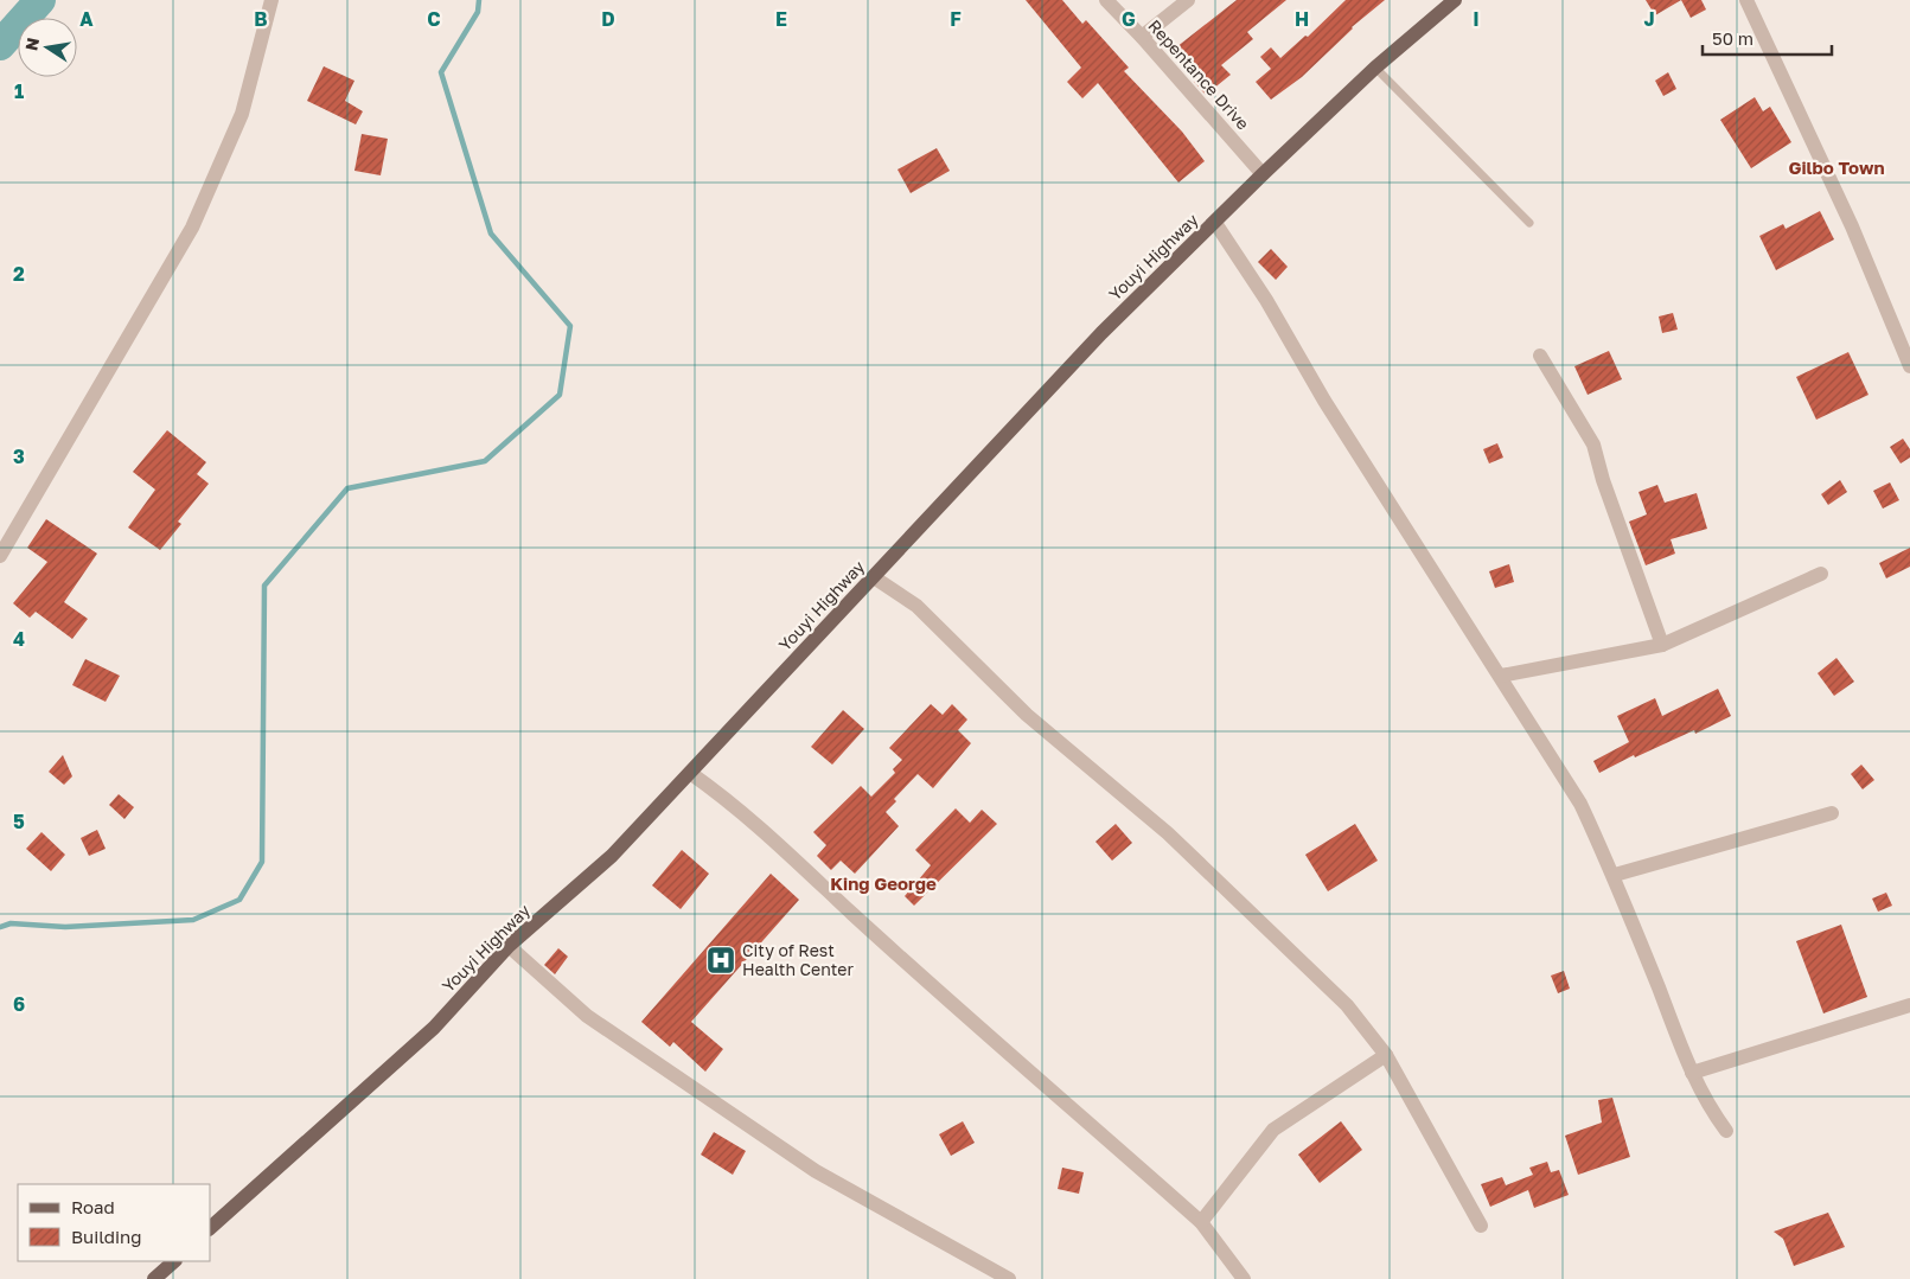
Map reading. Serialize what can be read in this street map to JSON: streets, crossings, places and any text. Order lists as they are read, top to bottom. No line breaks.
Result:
{"streets":{"main road":["Youyi Highway"],"street":["Repentance Drive"]},"crossings":[["Repentance Drive","Youyi Highway"]],"districts":["Gilbo Town","King George"],"places":{"hospital":["City of Rest Health Center"]},"legend":["Road","Building"],"scale_bar":"50 m","north":"left","grid":{"columns":["A","B","C","D","E","F","G","H","I","J"],"rows":["1","2","3","4","5","6"]}}
